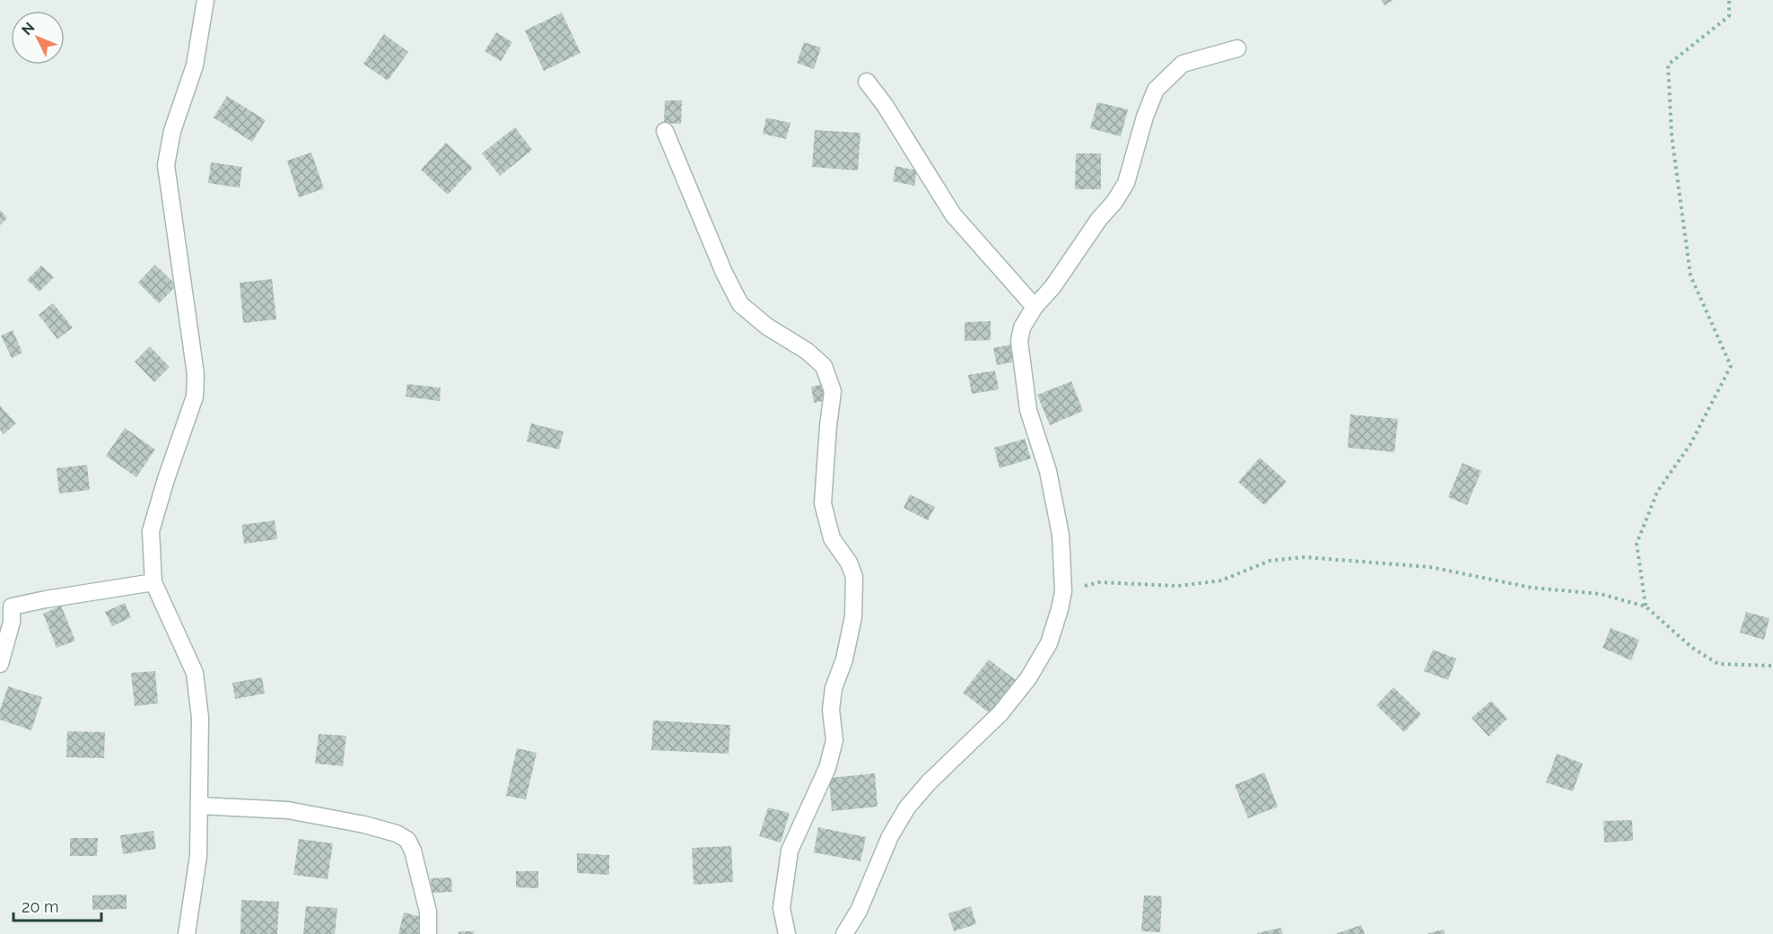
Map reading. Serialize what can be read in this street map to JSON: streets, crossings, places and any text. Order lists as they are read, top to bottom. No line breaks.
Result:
{"scale_bar":"20 m","north":"top left"}
